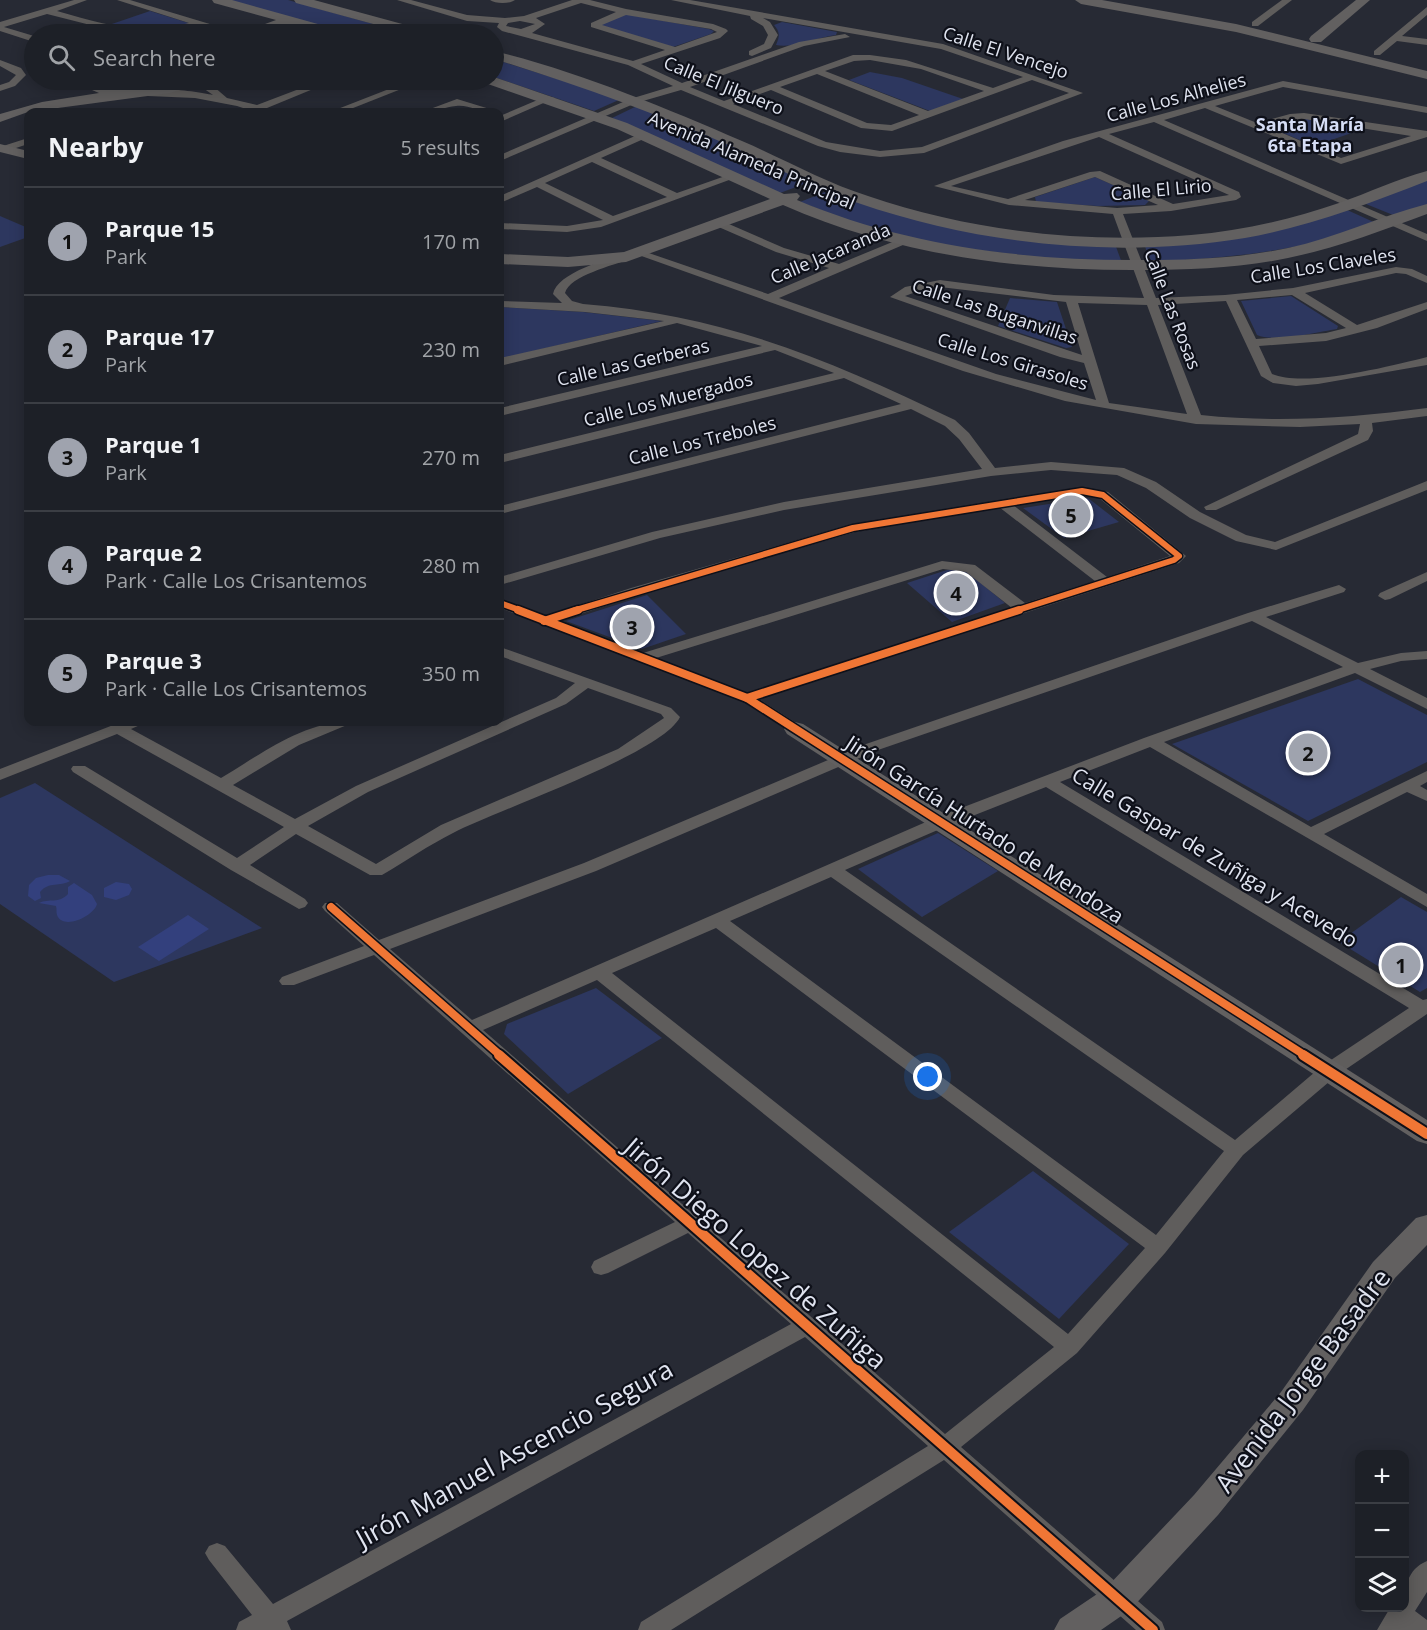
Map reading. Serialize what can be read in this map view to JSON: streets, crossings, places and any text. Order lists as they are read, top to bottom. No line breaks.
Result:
{"streets":{"street":["Calle El Vencejo","Calle El Jilguero","Calle Los Alhelies","Avenida Alameda Principal","Calle El Lirio","Calle Jacaranda","Calle Los Claveles","Calle Las Rosas","Calle Las Buganvillas","Calle Los Girasoles","Calle Las Gerberas","Calle Los Muergados","Calle Los Treboles","Jirón García Hurtado de Mendoza","Calle Gaspar de Zuñiga y Acevedo","Jirón Diego Lopez de Zuñiga","Avenida Jorge Basadre","Jirón Manuel Ascencio Segura"]},"crossings":[["Calle El Vencejo","Calle El Jilguero"],["Calle Los Alhelies","Calle El Lirio"],["Avenida Alameda Principal","Calle Jacaranda"],["Avenida Alameda Principal","Calle Las Rosas"],["Calle El Lirio","Calle Las Rosas"],["Calle Jacaranda","Calle Los Girasoles"],["Calle Los Claveles","Calle Las Rosas"],["Calle Los Claveles","Calle Las Buganvillas"],["Calle Las Rosas","Calle Las Buganvillas"],["Calle Las Rosas","Calle Los Girasoles"],["Jirón Diego Lopez de Zuñiga","Avenida Jorge Basadre"],["Jirón Diego Lopez de Zuñiga","Jirón Manuel Ascencio Segura"]],"districts":["Santa María 6ta Etapa"],"page":{"search":"Search here","heading":["Nearby","5 results"],"list":[{"mark":"1","name":"Parque 15","note":"Park","value":"170 m"},{"mark":"2","name":"Parque 17","note":"Park","value":"230 m"},{"mark":"3","name":"Parque 1","note":"Park","value":"270 m"},{"mark":"4","name":"Parque 2","note":"Park · Calle Los Crisantemos","value":"280 m"},{"mark":"5","name":"Parque 3","note":"Park · Calle Los Crisantemos","value":"350 m"}],"pins":["5","4","3","2","1"],"map_buttons":["+","−"]}}
